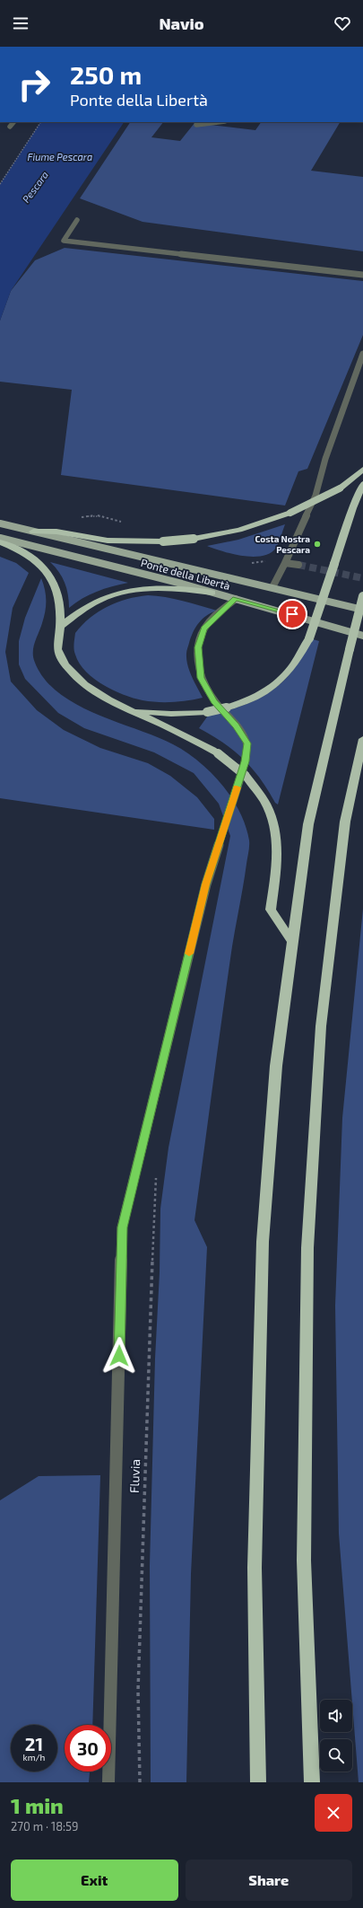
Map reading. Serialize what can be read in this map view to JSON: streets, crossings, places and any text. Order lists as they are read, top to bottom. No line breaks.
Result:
{"streets":{"main road":["Ponte della Libertà"],"path":["Fluvia"]},"water":["Fiume Pescara","Pescara"],"places":["Costa Nostra Pescara"],"page":{"header":"Navio","turn":["250 m","Ponte della Libertà"],"speed":"21 km/h","limit":"30","heading":["1 min","270 m · 18:59"],"buttons":["Exit","Share"]}}
